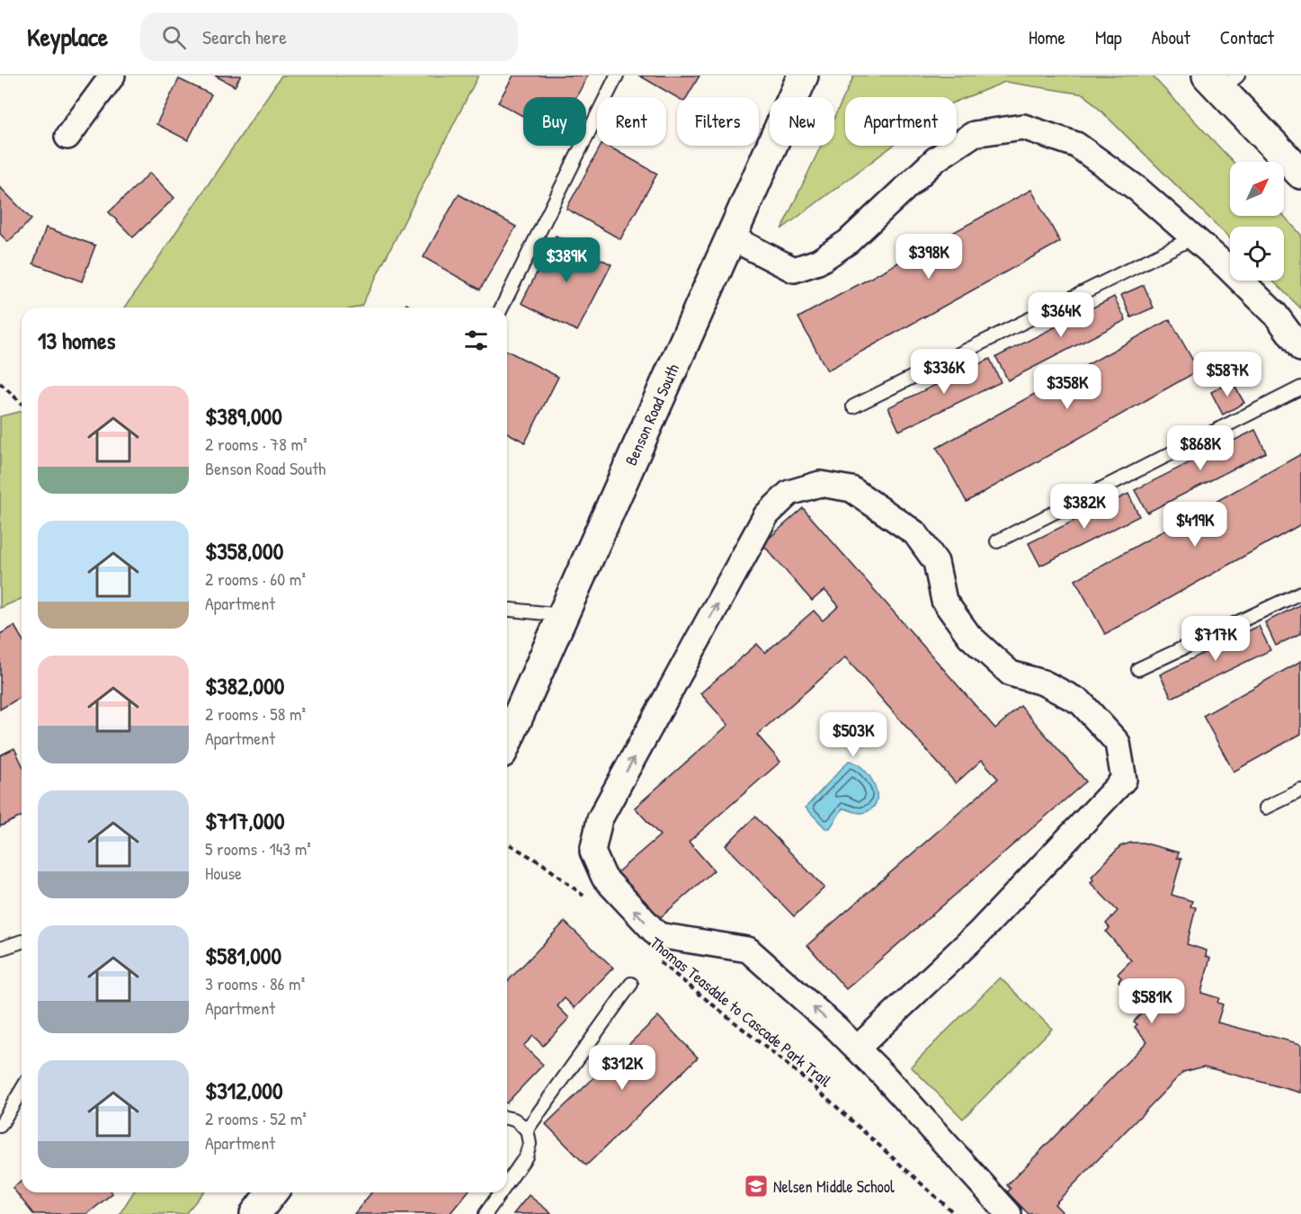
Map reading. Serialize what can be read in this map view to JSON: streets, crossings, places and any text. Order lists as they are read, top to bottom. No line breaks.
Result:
{"streets":{"street":["Benson Road South"],"path":["Thomas Teasdale to Cascade Park Trail"]},"places":{"school or university":["Nelsen Middle School"]},"north":"top right","page":{"header":"Keyplace","search":"Search here","nav":["Home","Map","About","Contact"],"chip":["Buy","Rent","Filters","New","Apartment"],"price":["$398K","$389K","$364K","$336K","$587K","$358K","$868K","$382K","$419K","$717K","$503K","$581K","$312K"],"heading":"13 homes","list":[{"name":"$389,000","note":"2 rooms · 78 m² · Benson Road South"},{"name":"$358,000","note":"2 rooms · 60 m² · Apartment"},{"name":"$382,000","note":"2 rooms · 58 m² · Apartment"},{"name":"$717,000","note":"5 rooms · 143 m² · House"},{"name":"$581,000","note":"3 rooms · 86 m² · Apartment"},{"name":"$312,000","note":"2 rooms · 52 m² · Apartment"}]}}
